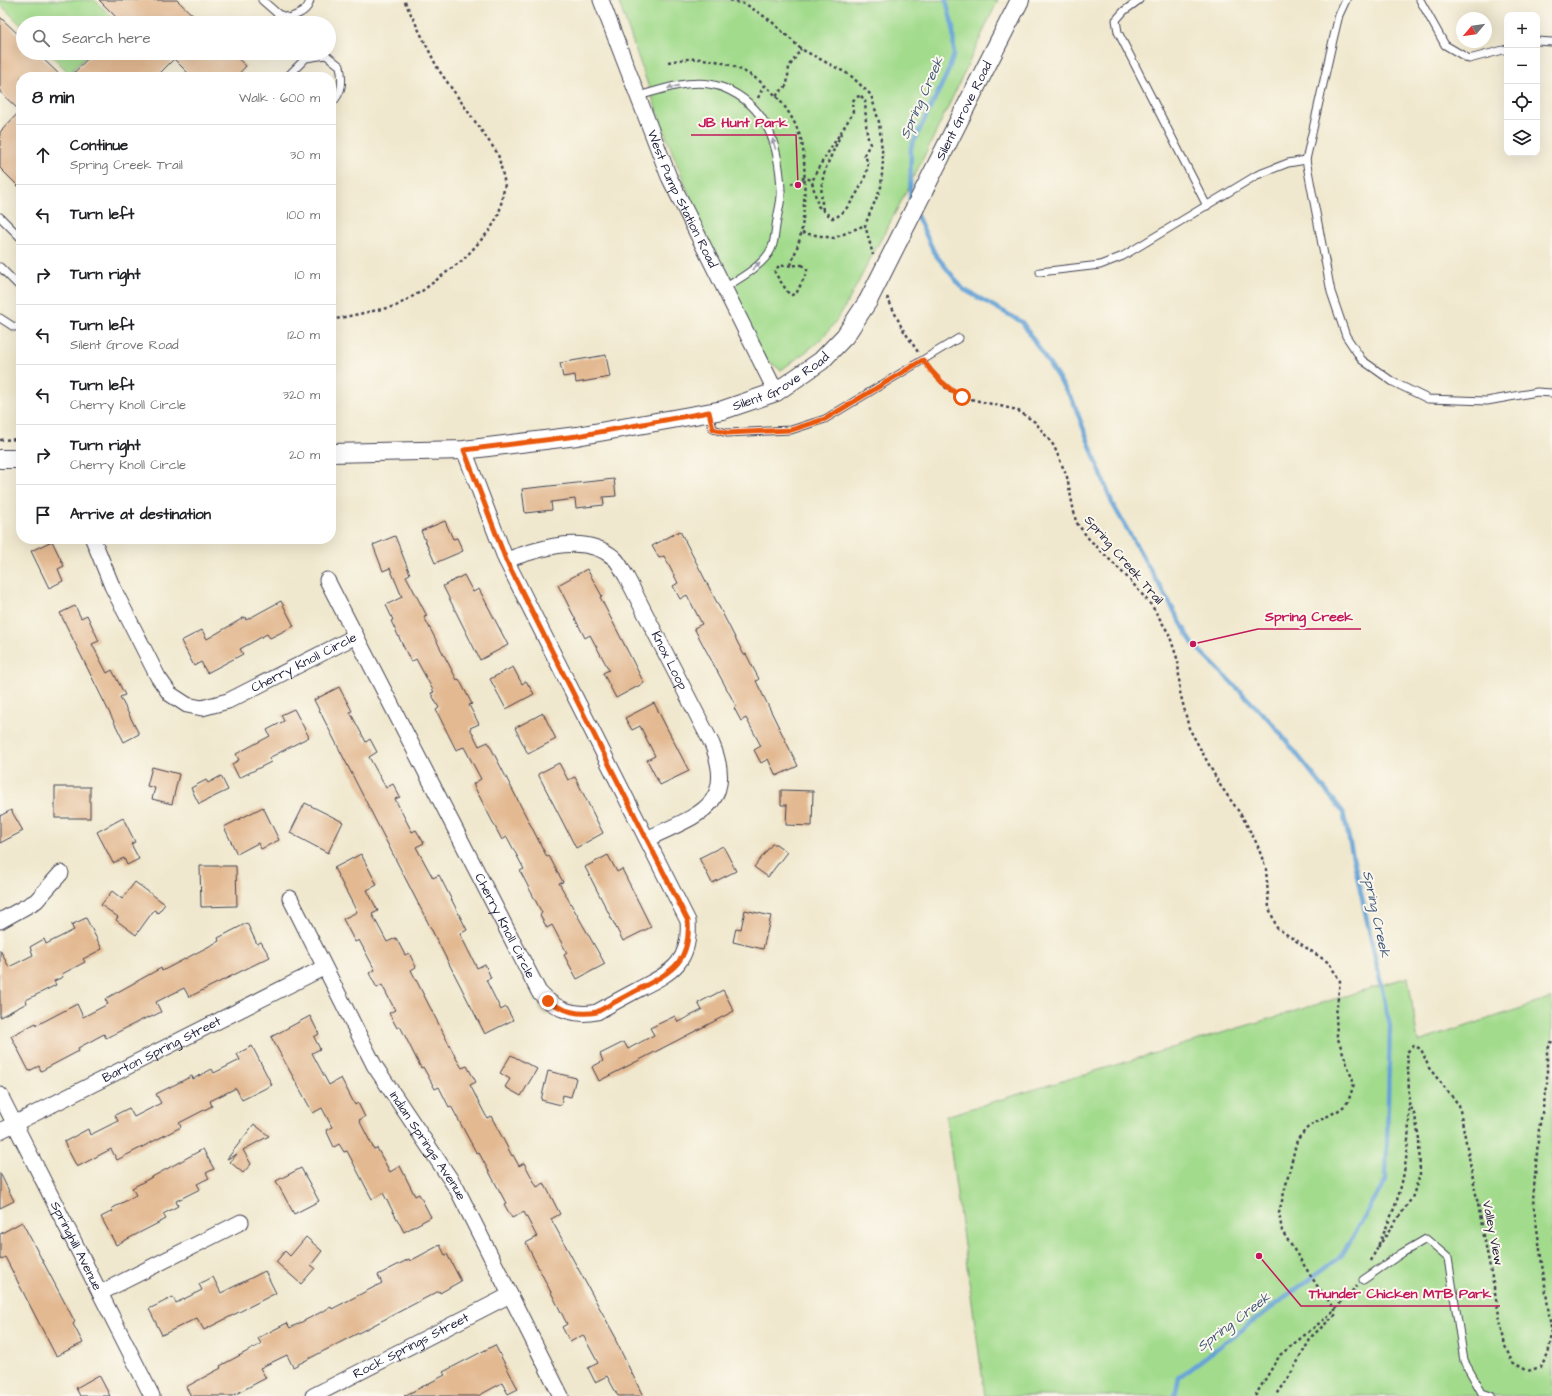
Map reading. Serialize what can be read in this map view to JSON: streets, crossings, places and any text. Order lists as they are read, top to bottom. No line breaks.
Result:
{"streets":{"street":["Silent Grove Road","West Pump Station Road","Knox Loop","Cherry Knoll Circle","Barton Spring Street","Indian Springs Avenue","Springhill Avenue","Rock Springs Street"],"path":["Spring Creek Trail","Valley View"]},"crossings":[["Silent Grove Road","West Pump Station Road"],["Silent Grove Road","Cherry Knoll Circle"],["Spring Creek Trail","Valley View"],["Knox Loop","Cherry Knoll Circle"],["Barton Spring Street","Indian Springs Avenue"],["Barton Spring Street","Springhill Avenue"],["Indian Springs Avenue","Rock Springs Street"]],"water":["Spring Creek"],"places":["JB Hunt Park","Spring Creek","Thunder Chicken MTB Park"],"north":"bottom left","page":{"map_buttons":["+","−"],"search":"Search here","heading":["8 min","Walk · 600 m"],"list":[["Continue","Spring Creek Trail","30 m"],["Turn left","100 m"],["Turn right","10 m"],["Turn left","Silent Grove Road","120 m"],["Turn left","Cherry Knoll Circle","320 m"],["Turn right","Cherry Knoll Circle","20 m"],"Arrive at destination"]}}
